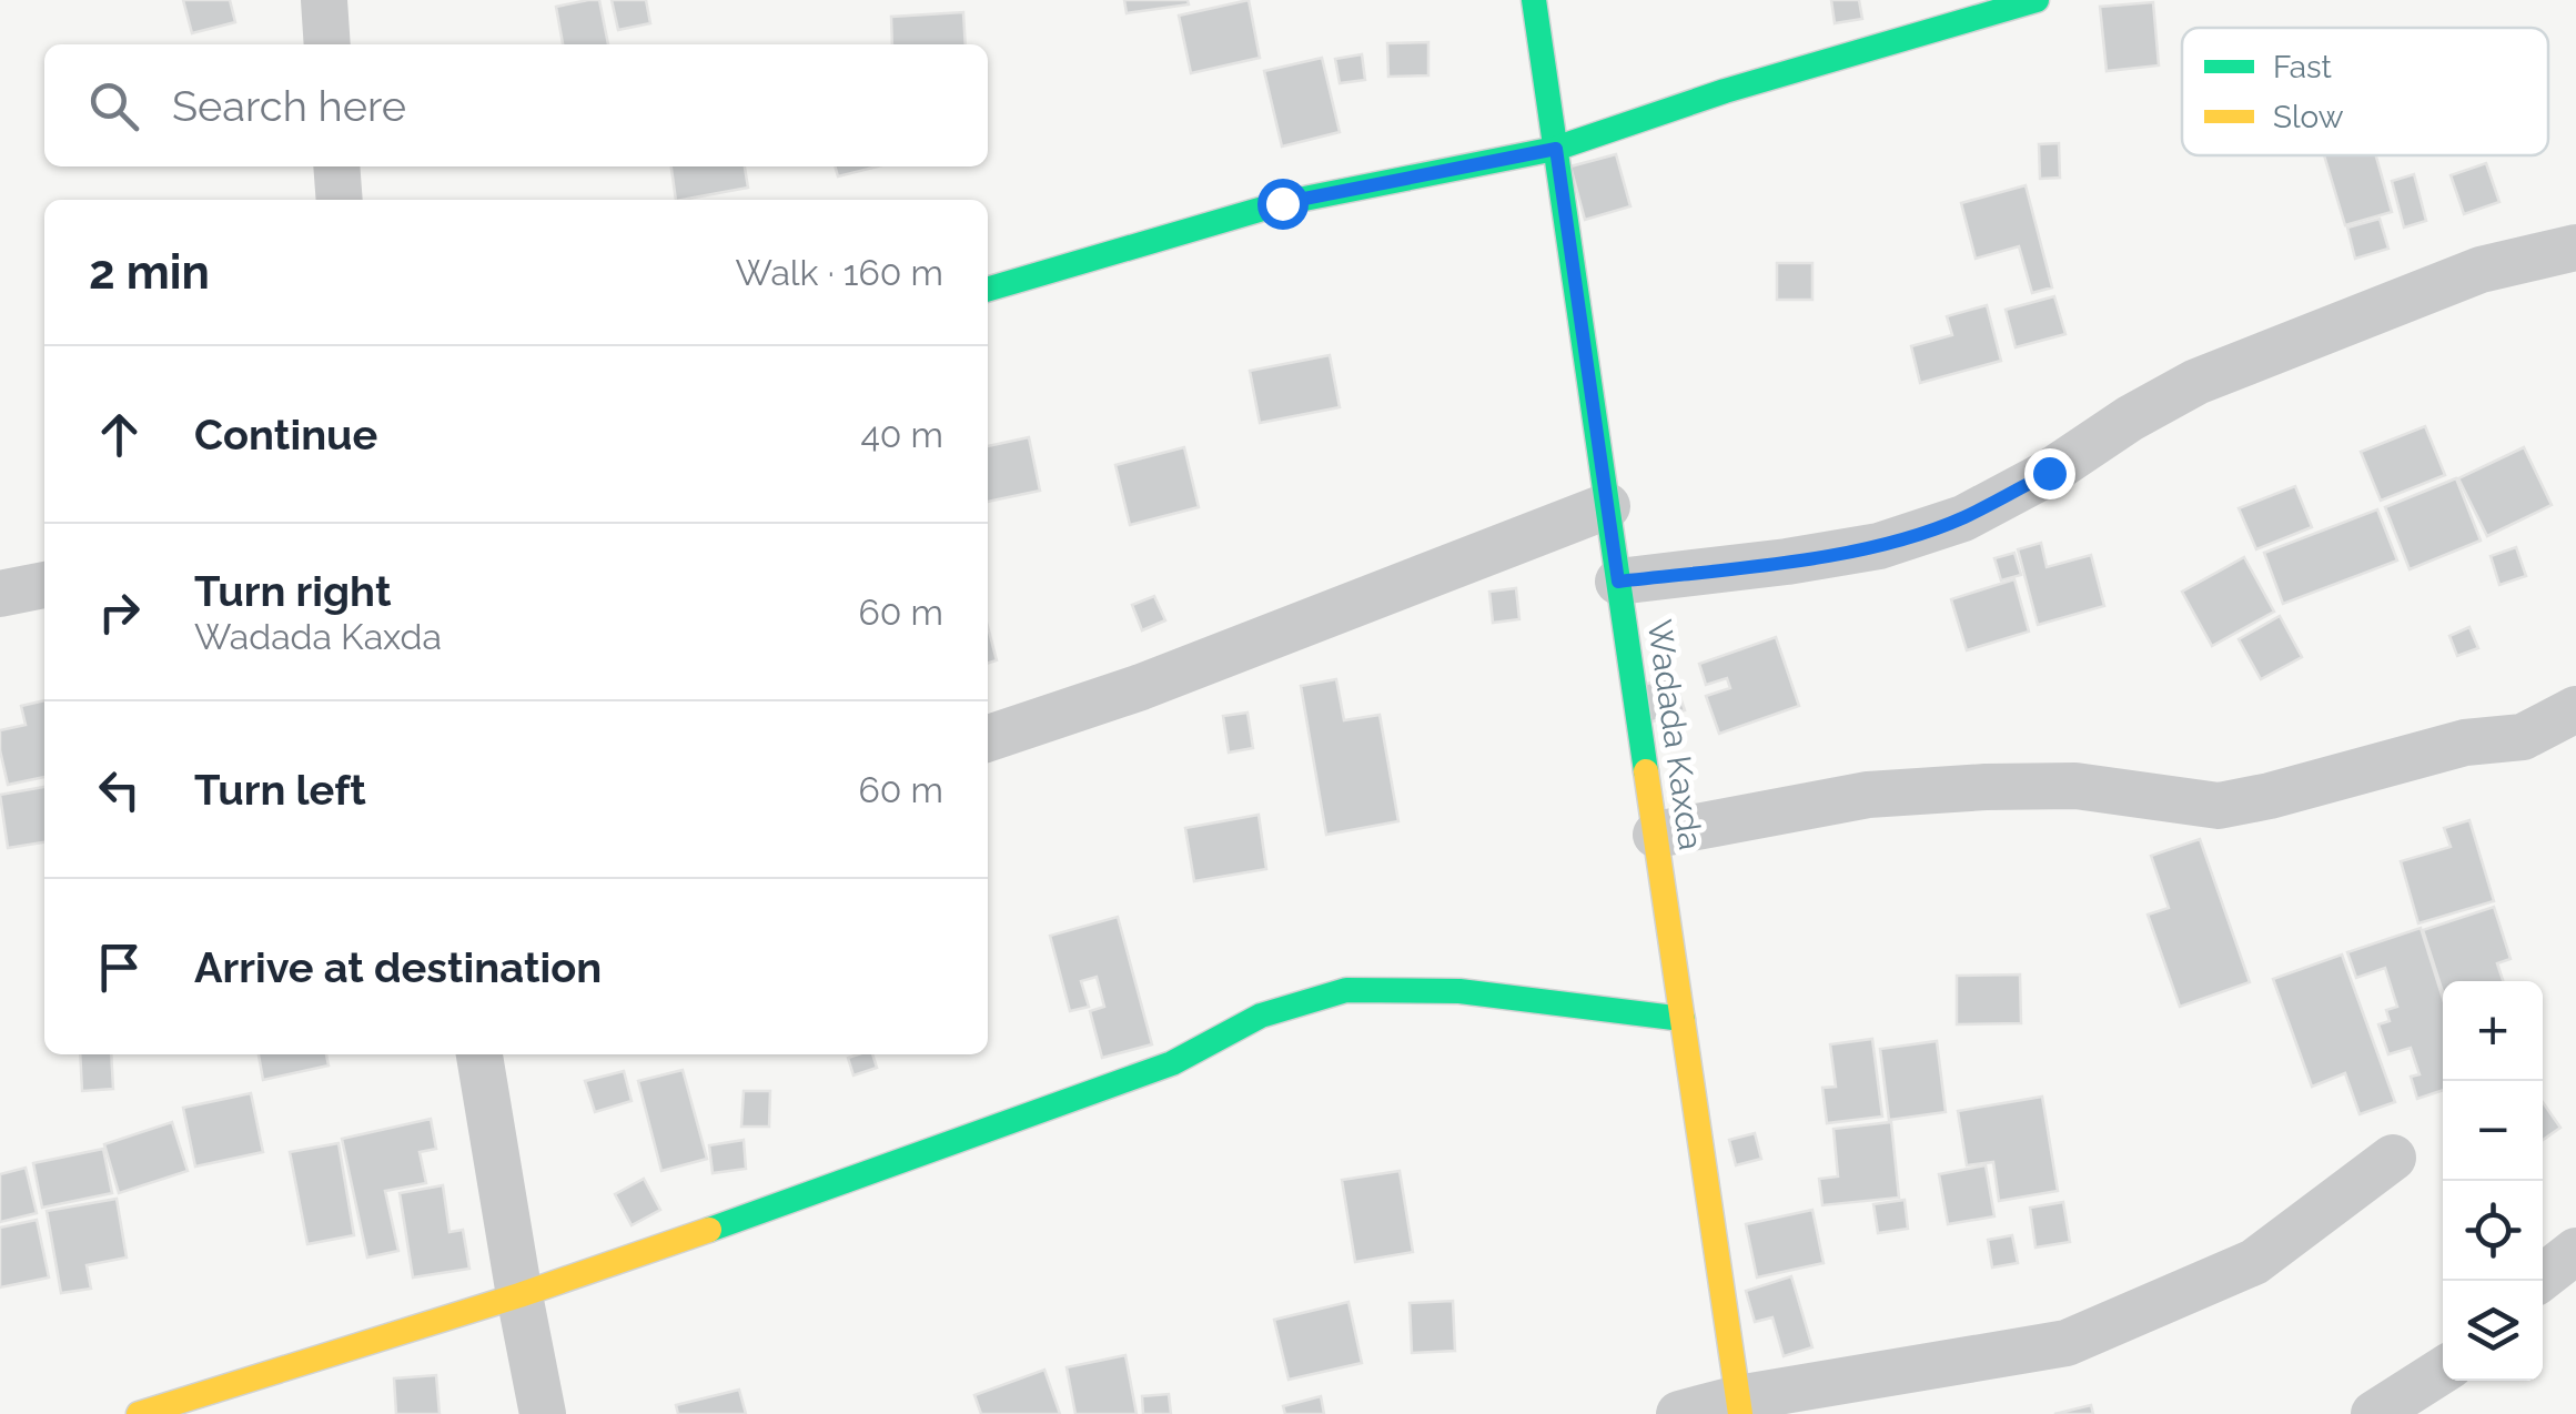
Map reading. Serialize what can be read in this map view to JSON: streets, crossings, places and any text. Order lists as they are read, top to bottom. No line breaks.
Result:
{"streets":{"street":["Wadada Kaxda"]},"legend":["Fast","Slow"],"page":{"search":"Search here","heading":["2 min","Walk · 160 m"],"list":[["Continue","40 m"],["Turn right","Wadada Kaxda","60 m"],["Turn left","60 m"],"Arrive at destination"],"map_buttons":["+","−"]}}
